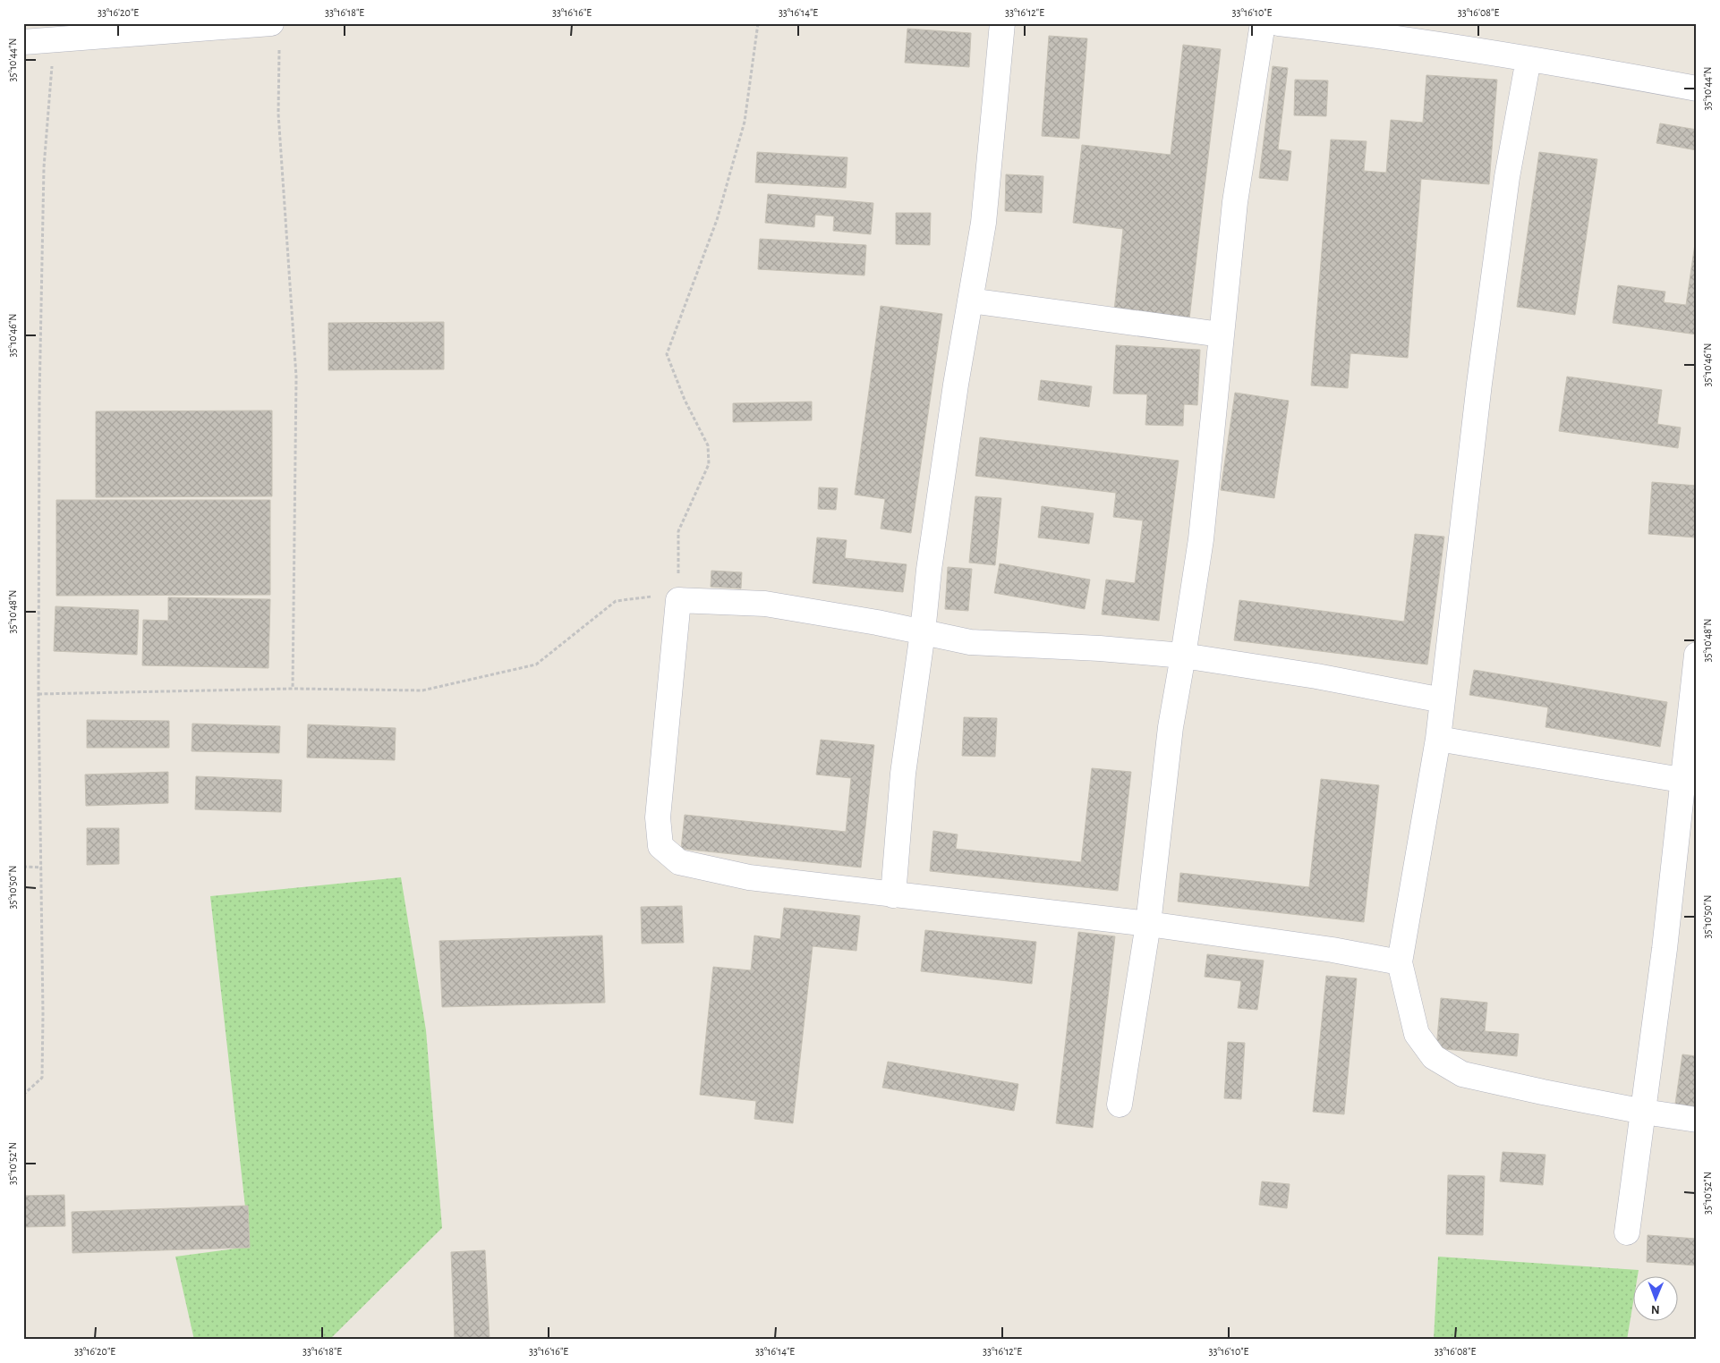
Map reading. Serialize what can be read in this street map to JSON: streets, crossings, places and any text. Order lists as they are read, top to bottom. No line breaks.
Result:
{"north":"bottom","coordinates":["33°16'20\"E","33°16'18\"E","33°16'16\"E","33°16'14\"E","33°16'12\"E","33°16'10\"E","33°16'08\"E","35°10'44\"N","35°10'46\"N","35°10'48\"N","35°10'50\"N","35°10'52\"N"]}
